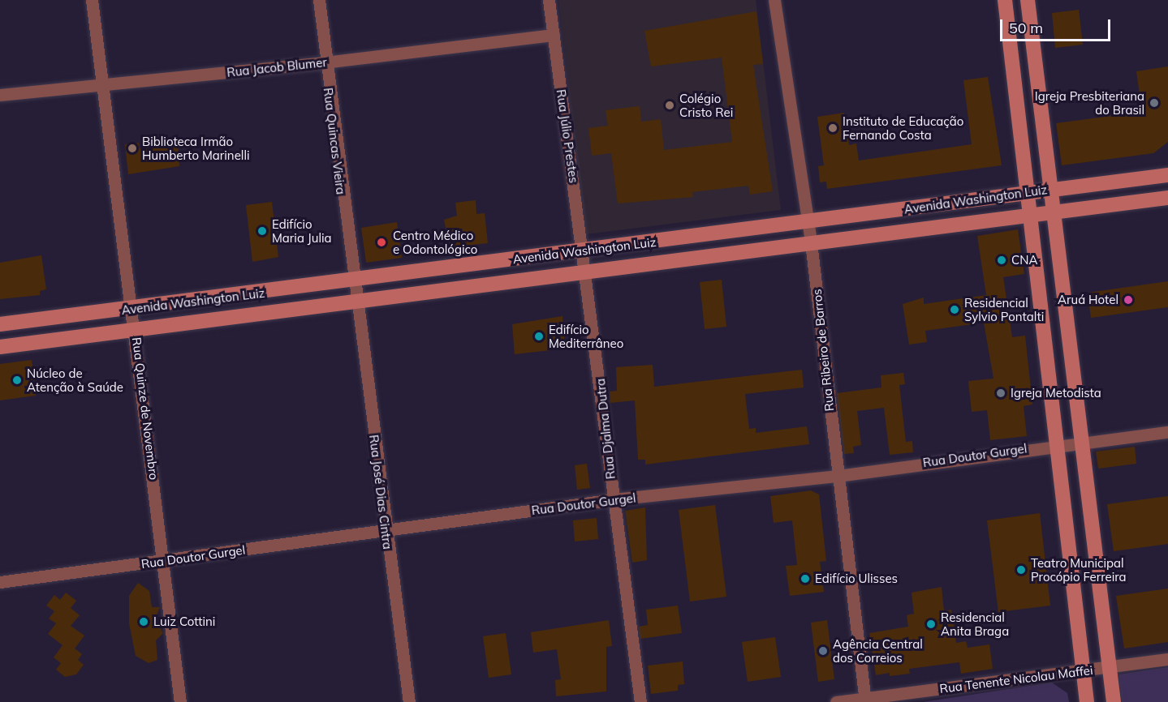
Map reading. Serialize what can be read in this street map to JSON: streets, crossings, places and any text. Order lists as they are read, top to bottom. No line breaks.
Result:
{"streets":{"main road":["Avenida Washington Luiz"],"street":["Rua Jacob Blumer","Rua Júlio Prestes","Rua Quincas Vieira","Rua Ribeiro de Barros","Rua Quinze de Novembro","Rua Djalma Dutra","Rua Doutor Gurgel","Rua José Dias Cintra","Rua Tenente Nicolau Maffei"]},"crossings":[["Rua Jacob Blumer","Rua Júlio Prestes"],["Rua Jacob Blumer","Rua Quincas Vieira"],["Rua Jacob Blumer","Rua Quinze de Novembro"],["Rua Júlio Prestes","Avenida Washington Luiz"],["Rua Júlio Prestes","Rua Djalma Dutra"],["Rua Quincas Vieira","Avenida Washington Luiz"],["Rua Quincas Vieira","Rua José Dias Cintra"],["Avenida Washington Luiz","Rua Ribeiro de Barros"],["Avenida Washington Luiz","Rua Quinze de Novembro"],["Avenida Washington Luiz","Rua Djalma Dutra"],["Avenida Washington Luiz","Rua José Dias Cintra"],["Rua Ribeiro de Barros","Rua Doutor Gurgel"],["Rua Ribeiro de Barros","Rua Tenente Nicolau Maffei"],["Rua Quinze de Novembro","Rua Doutor Gurgel"],["Rua Djalma Dutra","Rua Doutor Gurgel"],["Rua Doutor Gurgel","Rua José Dias Cintra"]],"places":["Igreja Presbiteriana do Brasil","Colégio Cristo Rei","Instituto de Educação Fernando Costa","Biblioteca Irmão Humberto Marinelli","Edifício Maria Julia","Centro Médico e Odontológico","CNA","Aruá Hotel","Residencial Sylvio Pontalti","Edifício Mediterrâneo","Núcleo de Atenção à Saúde","Igreja Metodista","Teatro Municipal Procópio Ferreira","Edifício Ulisses","Luiz Cottini","Residencial Anita Braga","Agência Central dos Correios"],"scale_bar":"50 m"}
